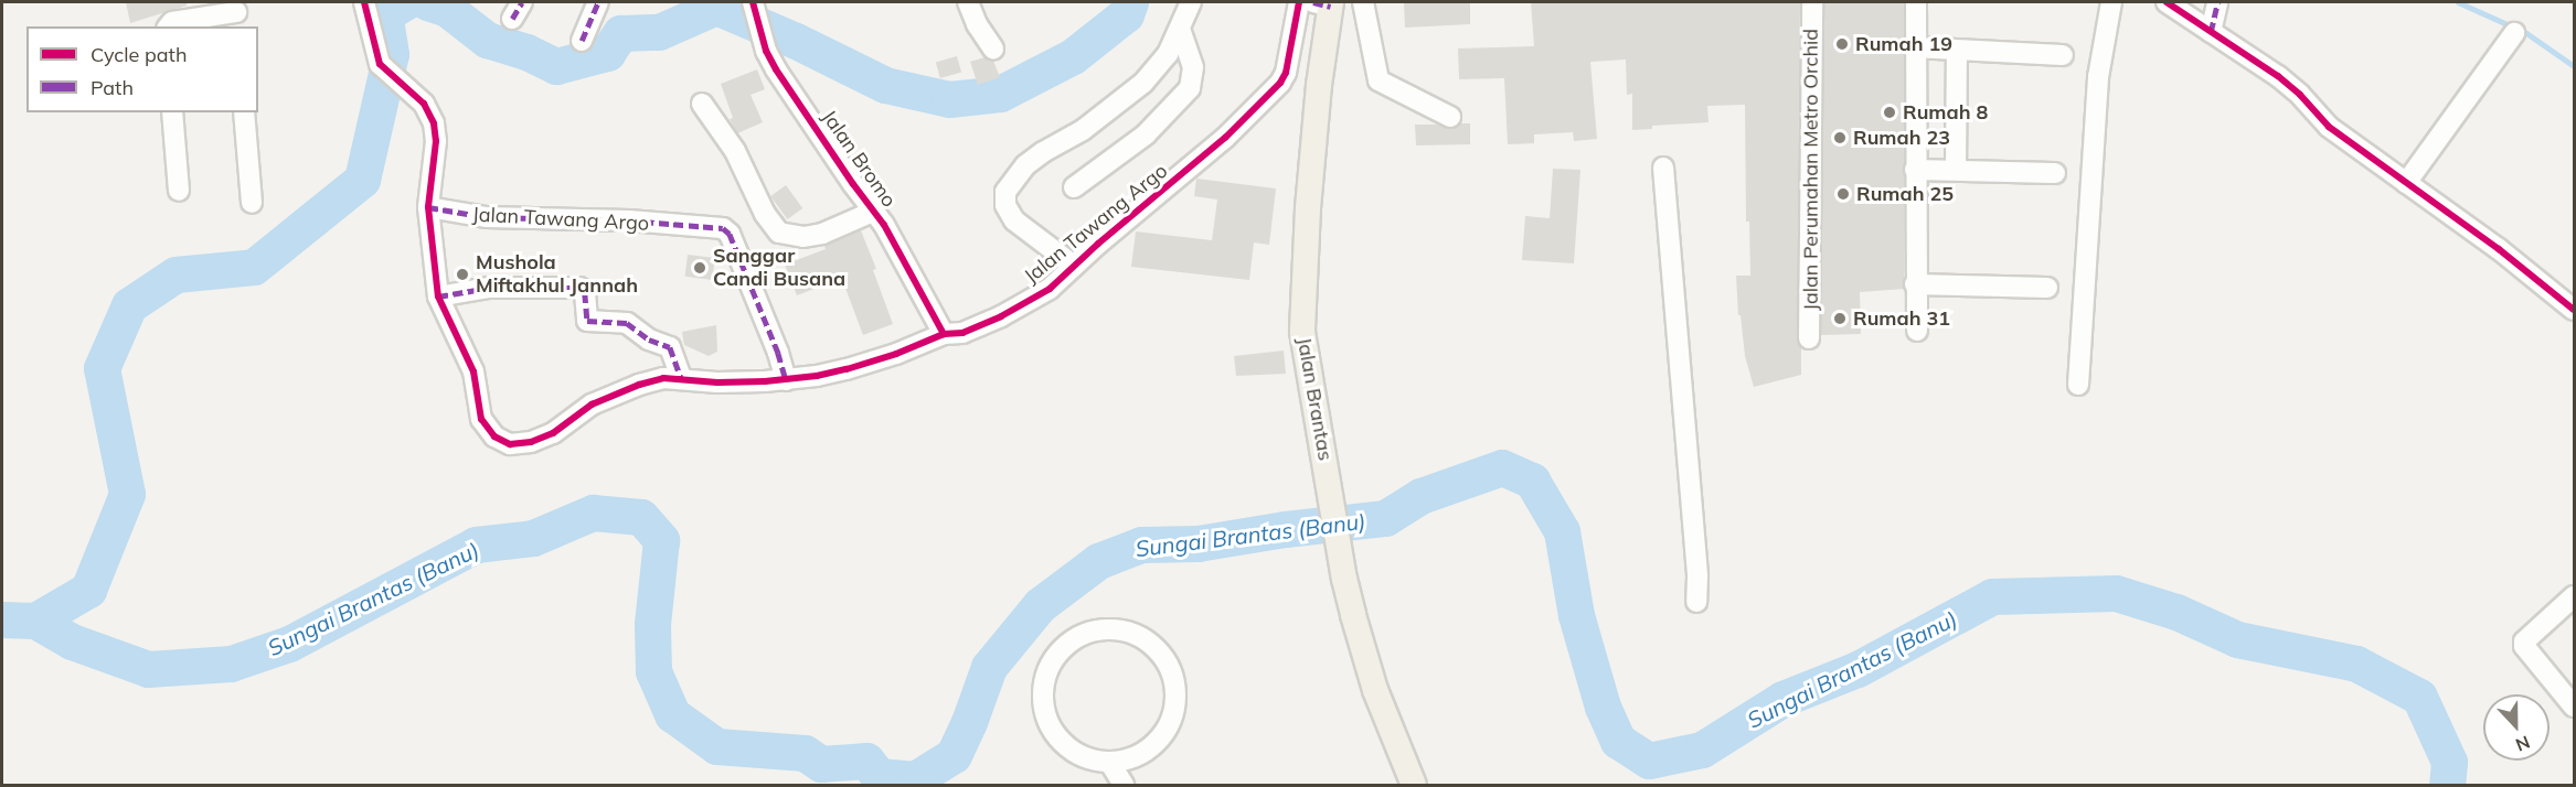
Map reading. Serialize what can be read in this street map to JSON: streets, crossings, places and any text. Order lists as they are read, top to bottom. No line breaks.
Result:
{"streets":{"main road":["Jalan Brantas"],"street":["Jalan Bromo","Jalan Perumahan Metro Orchid","Jalan Tawang Argo"]},"crossings":[["Jalan Bromo","Jalan Tawang Argo"]],"water":["Sungai Brantas (Banu)"],"places":["Rumah 19","Rumah 8","Rumah 23","Rumah 25","Sanggar Candi Busana","Mushola Miftakhul Jannah","Rumah 31"],"legend":["Cycle path","Path"],"north":"bottom"}
